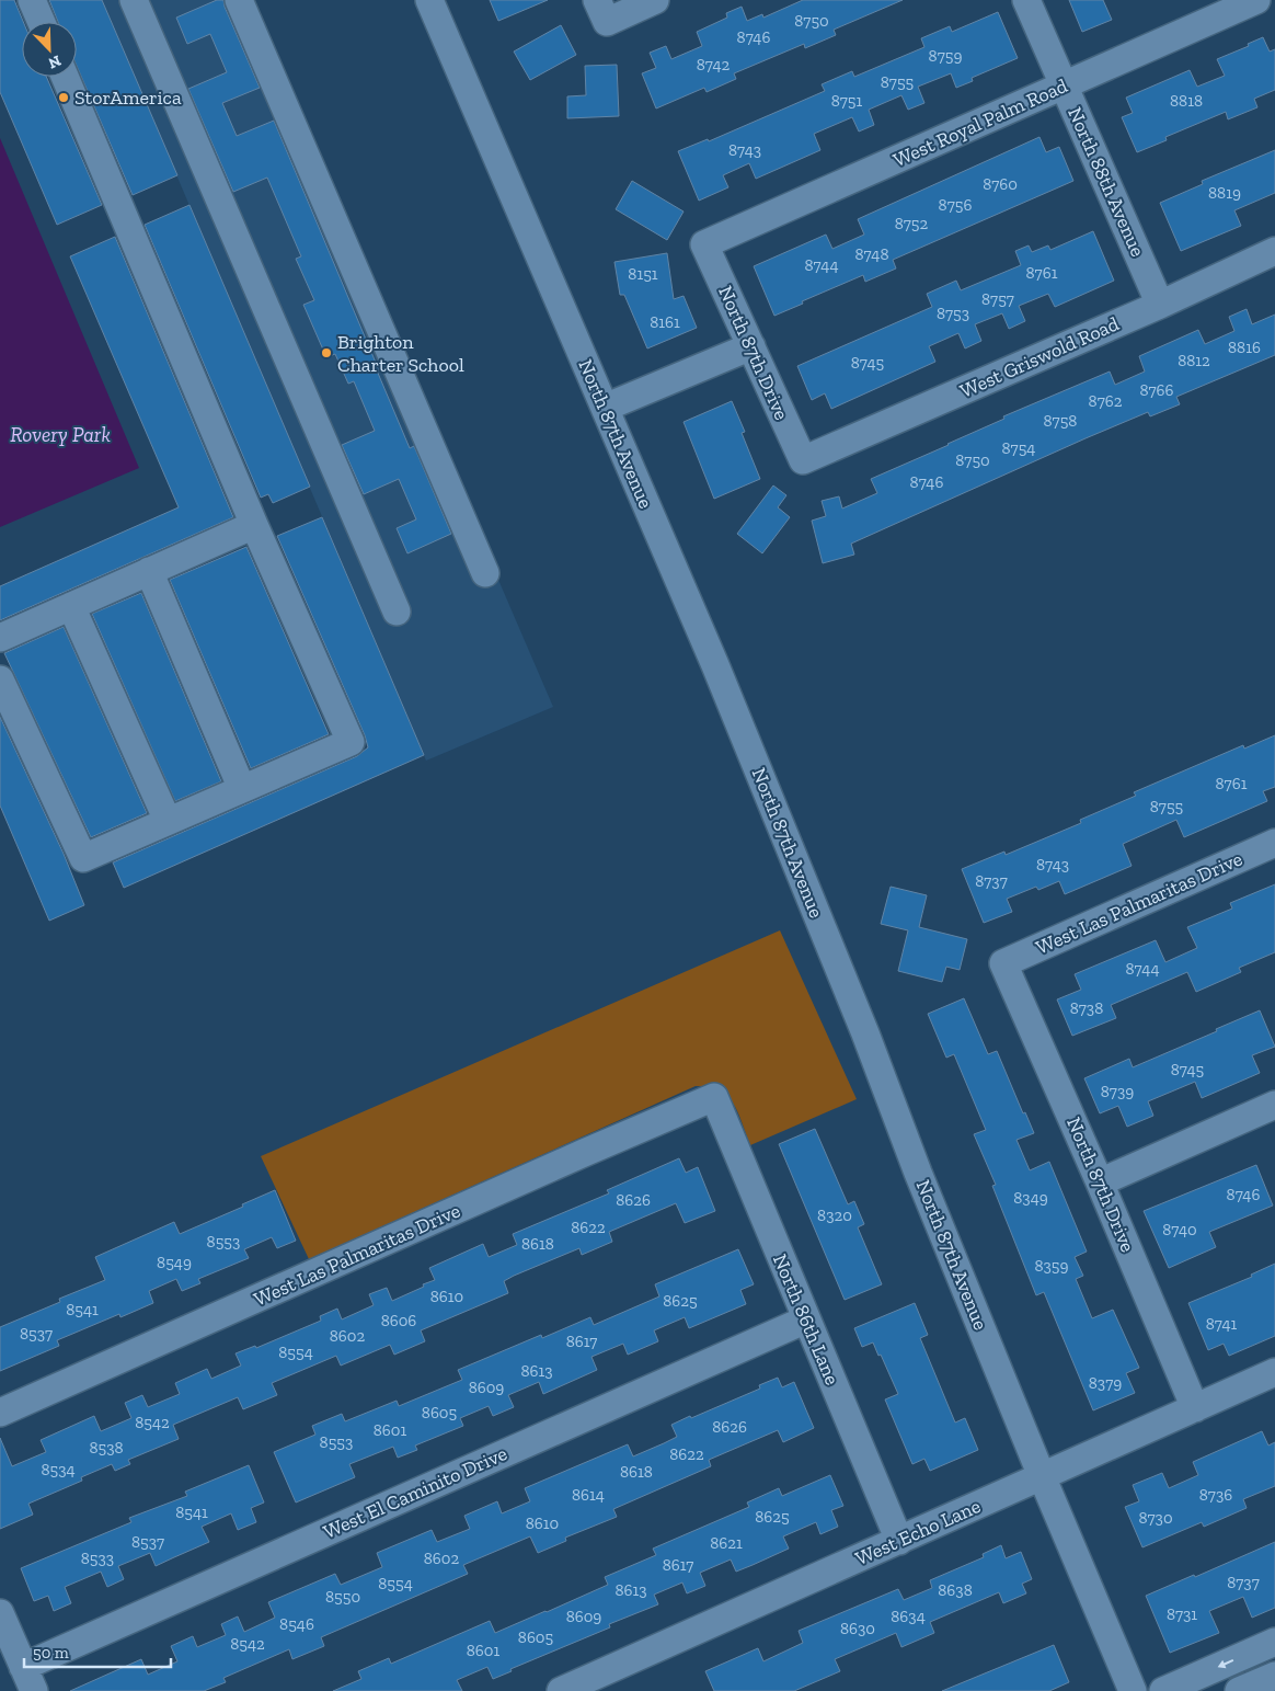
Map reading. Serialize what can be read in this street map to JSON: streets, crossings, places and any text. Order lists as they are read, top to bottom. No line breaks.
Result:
{"streets":{"street":["West Royal Palm Road","North 88th Avenue","North 87th Drive","West Griswold Road","North 87th Avenue","West Las Palmaritas Drive","North 86th Lane","West El Caminito Drive","West Echo Lane"]},"crossings":[["West Royal Palm Road","North 88th Avenue"],["West Royal Palm Road","North 87th Drive"],["North 88th Avenue","West Griswold Road"],["North 87th Drive","West Griswold Road"],["North 87th Drive","West Las Palmaritas Drive"],["North 87th Drive","West Echo Lane"],["North 87th Avenue","West Echo Lane"],["West Las Palmaritas Drive","North 86th Lane"],["North 86th Lane","West El Caminito Drive"],["North 86th Lane","West Echo Lane"]],"water":["Rovery Park"],"places":["StorAmerica","Brighton Charter School"],"house_numbers":["8750","8746","8759","8742","8755","8751","8818","8743","8760","8819","8756","8752","8748","8744","8761","8151","8757","8753","8161","8816","8812","8745","8766","8762","8758","8754","8750","8746","8761","8755","8743","8737","8744","8738","8745","8739","8746","8349","8626","8320","8622","8740","8553","8618","8549","8359","8610","8625","8541","8606","8741","8537","8602","8617","8554","8613","8379","8609","8605","8542","8626","8601","8553","8538","8622","8534","8618","8614","8736","8541","8625","8730","8610","8537","8621","8533","8602","8617","8737","8554","8613","8638","8550","8731","8609","8634","8546","8630","8605","8542","8601"],"scale_bar":"50 m","north":"bottom right"}
